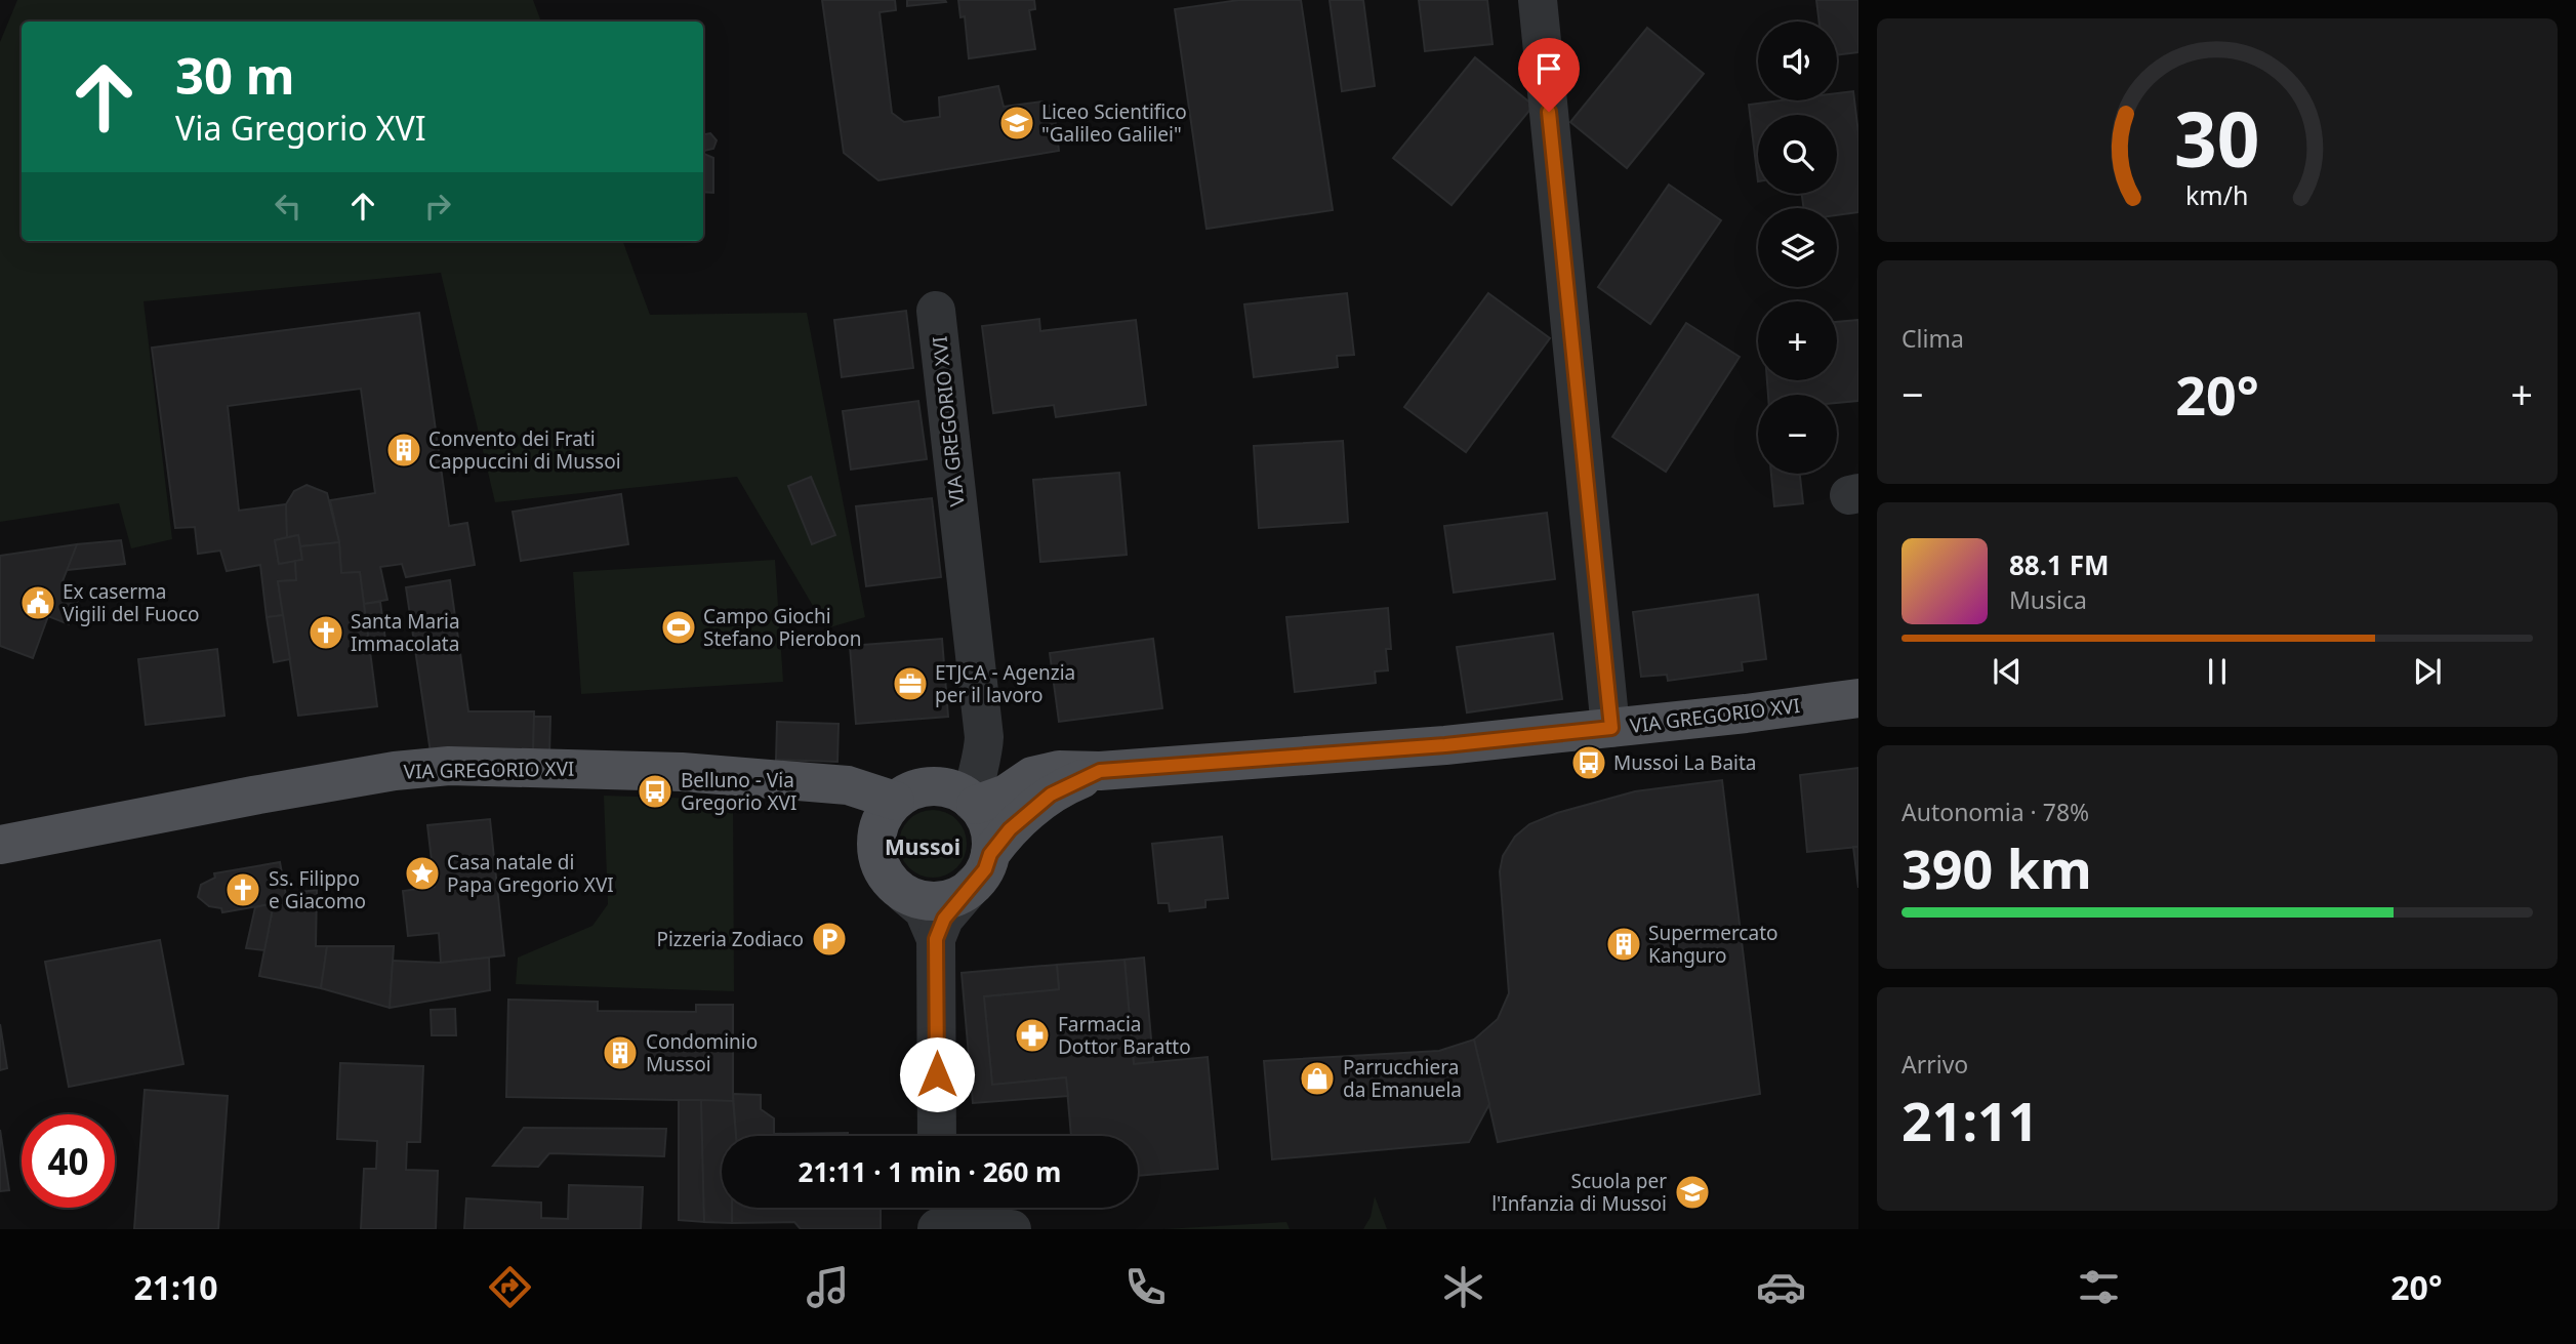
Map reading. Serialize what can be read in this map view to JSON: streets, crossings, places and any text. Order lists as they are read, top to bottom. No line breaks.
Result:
{"streets":{"main road":["VIA GREGORIO XVI"]},"districts":["Mussoi"],"places":{"school or university":["Liceo Scientifico \"Galileo Galilei\"","Scuola per l'Infanzia di Mussoi"],"building":["Convento dei Frati Cappuccini di Mussoi","Supermercato Kanguro","Condominio Mussoi"],"public building":["Ex caserma Vigili del Fuoco"],"sports":["Campo Giochi Stefano Pierobon"],"church":["Santa Maria Immacolata","Ss. Filippo e Giacomo"],"office":["ETJCA - Agenzia per il lavoro"],"bus stop":["Mussoi La Baita","Belluno - Via Gregorio XVI"],"place":["Casa natale di Papa Gregorio XVI"],"parking":["Pizzeria Zodiaco"],"pharmacy":["Farmacia Dottor Baratto"],"shop":["Parrucchiera da Emanuela"]},"page":{"map_buttons":["+","−"],"turn":["30 m","Via Gregorio XVI"],"tile":["Clima",["Autonomia · 78%","390 km"],["Arrivo","21:11"]],"heat":["−","20°","+"],"song":["88.1 FM","Musica"],"limit":"40","trip":"21:11 · 1 min · 260 m","tabs":["21:10","20°"],"gauge":["30","km/h"]}}
